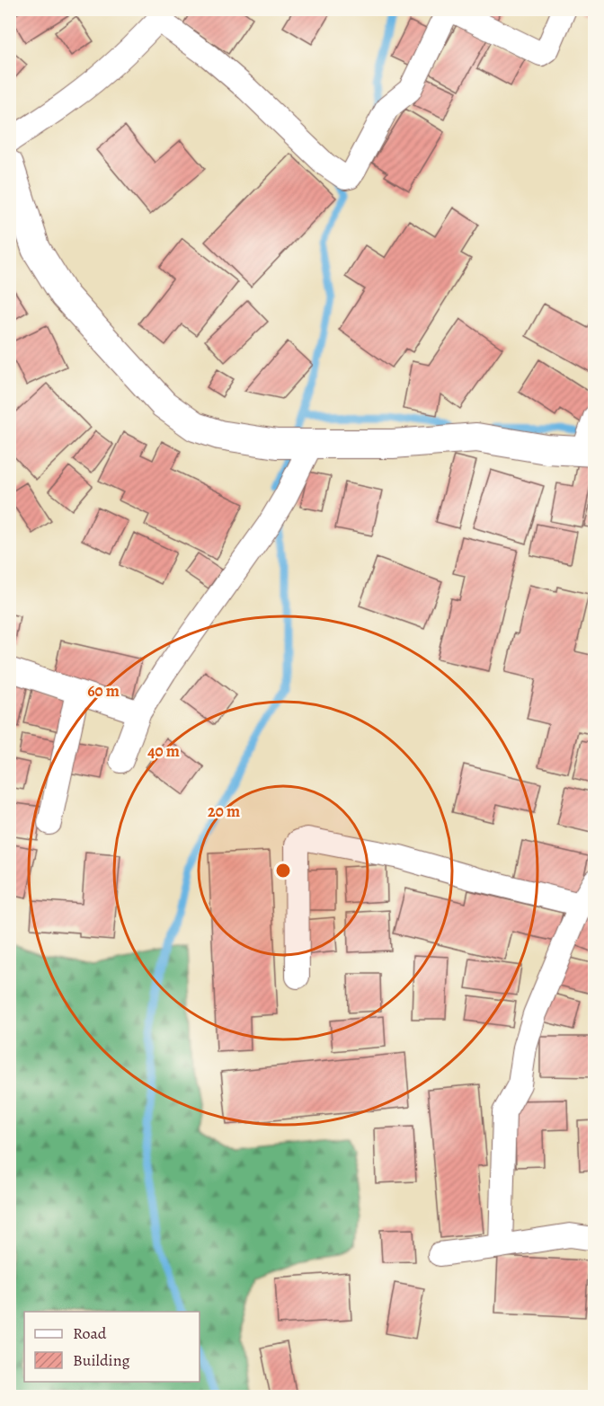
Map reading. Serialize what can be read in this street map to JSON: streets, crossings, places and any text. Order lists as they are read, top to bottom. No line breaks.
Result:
{"legend":["Road","Building"],"rings":["60 m","40 m","20 m"]}
